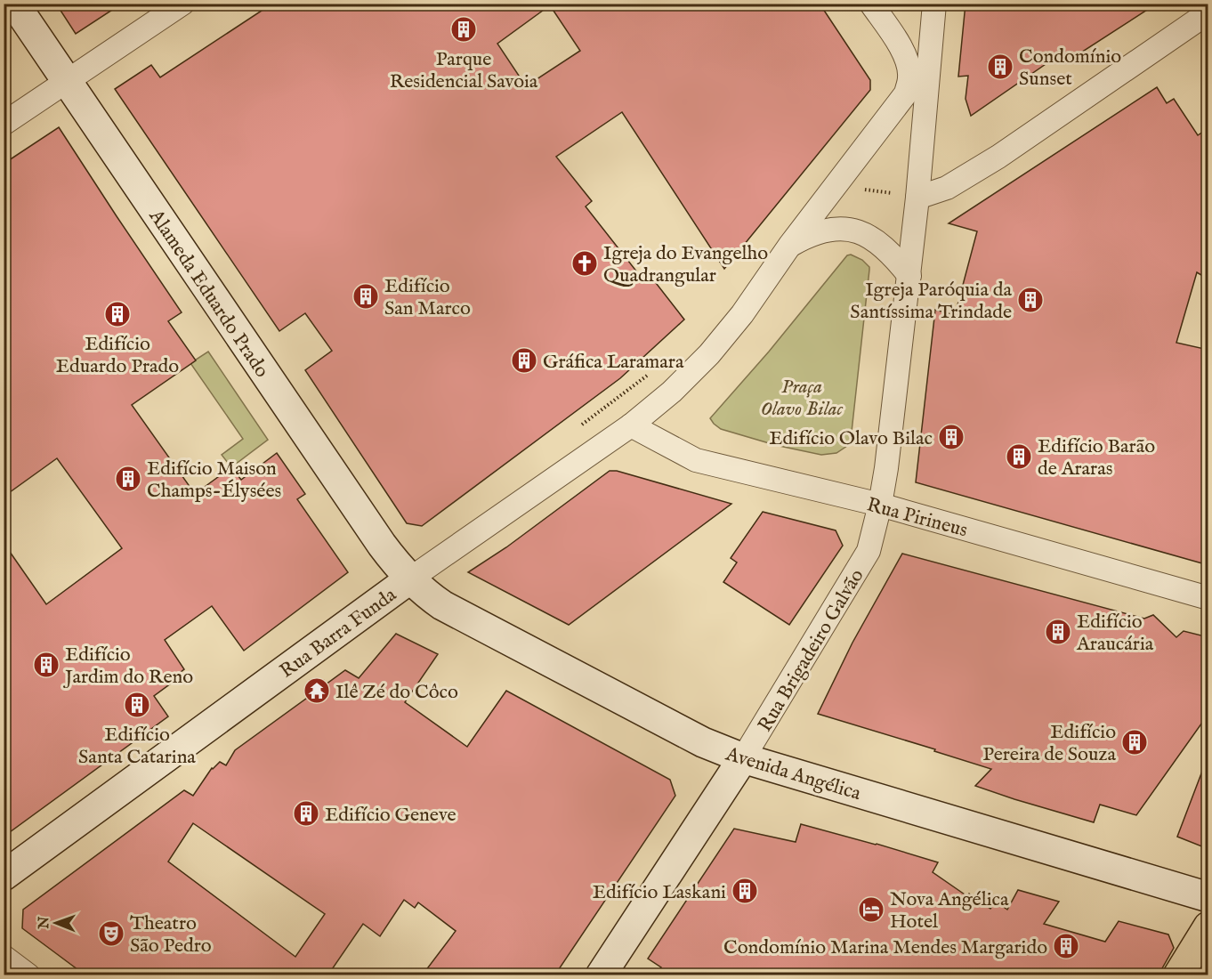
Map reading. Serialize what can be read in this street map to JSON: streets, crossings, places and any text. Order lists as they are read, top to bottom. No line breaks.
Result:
{"streets":{"main road":["Alameda Eduardo Prado","Rua Barra Funda","Rua Brigadeiro Galvão","Avenida Angélica"],"street":["Rua Pirineus"]},"crossings":[["Alameda Eduardo Prado","Rua Barra Funda"],["Alameda Eduardo Prado","Avenida Angélica"],["Rua Pirineus","Rua Barra Funda"],["Rua Pirineus","Rua Brigadeiro Galvão"],["Rua Barra Funda","Avenida Angélica"],["Rua Brigadeiro Galvão","Avenida Angélica"]],"parks":["Praça Olavo Bilac"],"places":{"building":["Parque Residencial Savoia","Condomínio Sunset","Edifício San Marco","Igreja Paróquia da Santíssima Trindade","Edifício Eduardo Prado","Gráfica Laramara","Edifício Olavo Bilac","Edifício Barão de Araras","Edifício Maison Champs-Élysées","Edifício Araucária","Edifício Jardim do Reno","Edifício Santa Catarina","Edifício Pereira de Souza","Edifício Geneve","Edifício Laskani","Condomínio Marina Mendes Margarido"],"church":["Igreja do Evangelho Quadrangular"],"temple":["Ilê Zé do Côco"],"hotel":["Nova Angélica Hotel"],"theatre":["Theatro São Pedro"]},"north":"left"}
